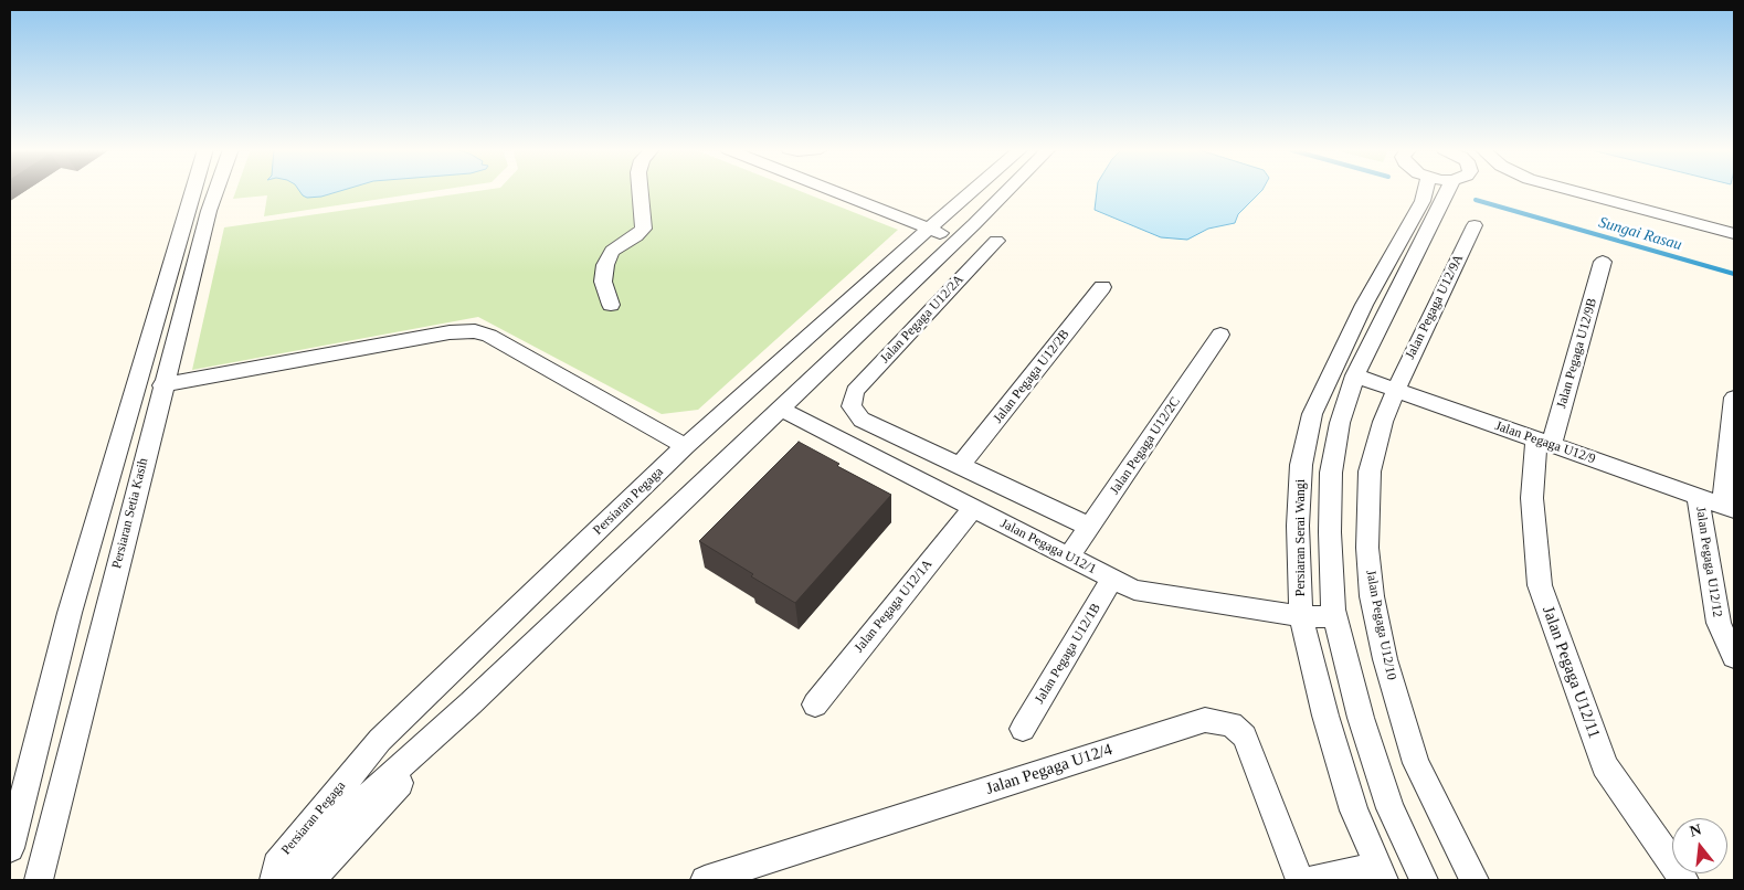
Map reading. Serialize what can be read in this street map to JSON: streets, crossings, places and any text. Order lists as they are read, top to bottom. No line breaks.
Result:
{"streets":{"street":["Jalan Pegaga U12/9A","Jalan Pegaga U12/2A","Jalan Pegaga U12/9B","Jalan Pegaga U12/2B","Jalan Pegaga U12/9","Jalan Pegaga U12/2C","Persiaran Pegaga","Persiaran Setia Kasih","Persiaran Serai Wangi","Jalan Pegaga U12/1","Jalan Pegaga U12/12","Jalan Pegaga U12/1A","Jalan Pegaga U12/10","Jalan Pegaga U12/1B","Jalan Pegaga U12/11","Jalan Pegaga U12/4"]},"crossings":[["Jalan Pegaga U12/9A","Jalan Pegaga U12/9"],["Jalan Pegaga U12/9A","Jalan Pegaga U12/10"],["Jalan Pegaga U12/2A","Jalan Pegaga U12/2B"],["Jalan Pegaga U12/9B","Jalan Pegaga U12/9"],["Jalan Pegaga U12/9B","Jalan Pegaga U12/11"],["Jalan Pegaga U12/9","Persiaran Serai Wangi"],["Jalan Pegaga U12/9","Jalan Pegaga U12/12"],["Jalan Pegaga U12/9","Jalan Pegaga U12/10"],["Jalan Pegaga U12/9","Jalan Pegaga U12/11"],["Jalan Pegaga U12/2C","Jalan Pegaga U12/1"],["Persiaran Pegaga","Jalan Pegaga U12/1"],["Persiaran Serai Wangi","Jalan Pegaga U12/1"],["Jalan Pegaga U12/1","Jalan Pegaga U12/1A"],["Jalan Pegaga U12/1","Jalan Pegaga U12/1B"]],"water":["Sungai Rasau"],"north":"top"}
